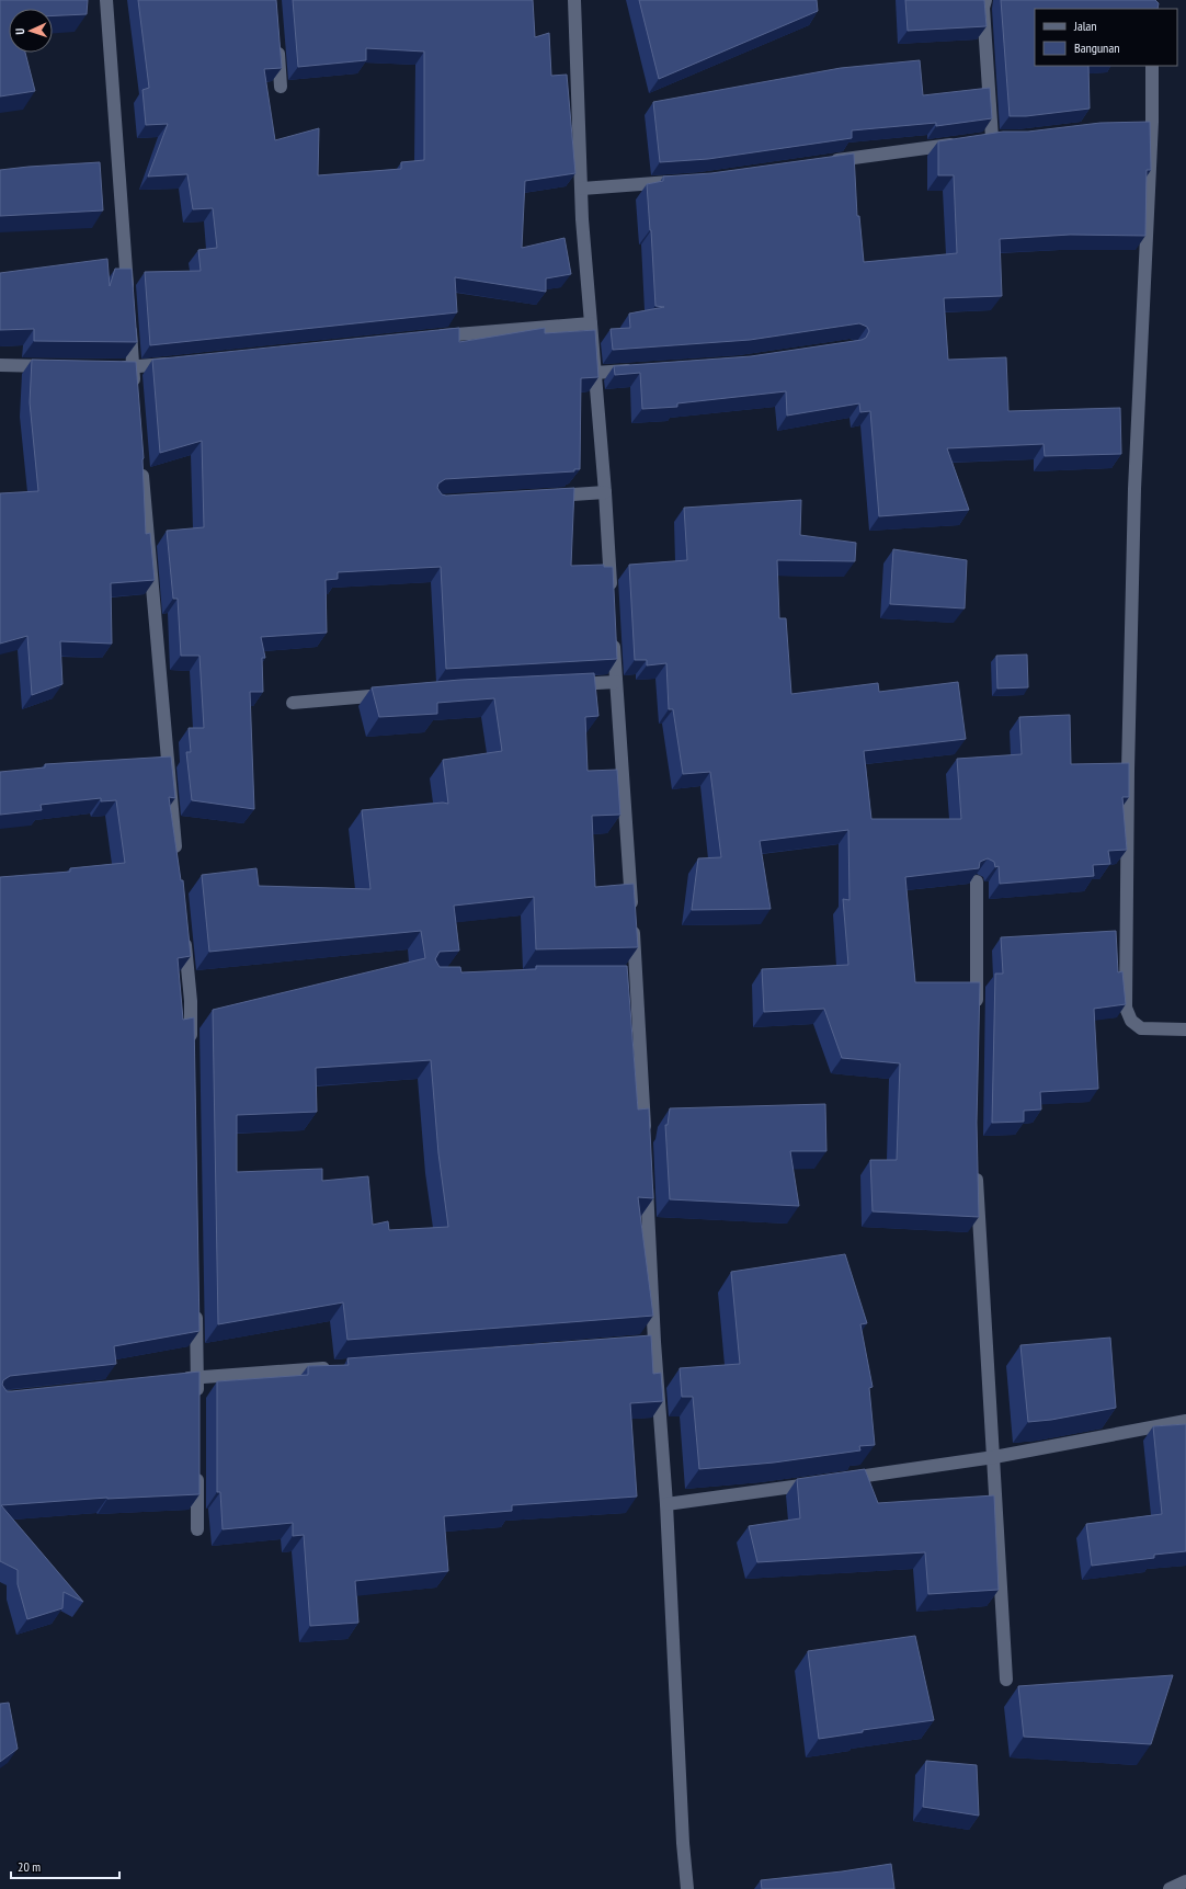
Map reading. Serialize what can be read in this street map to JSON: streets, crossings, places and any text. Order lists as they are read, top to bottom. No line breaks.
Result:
{"legend":["Jalan","Bangunan"],"scale_bar":"20 m","north":"left"}
